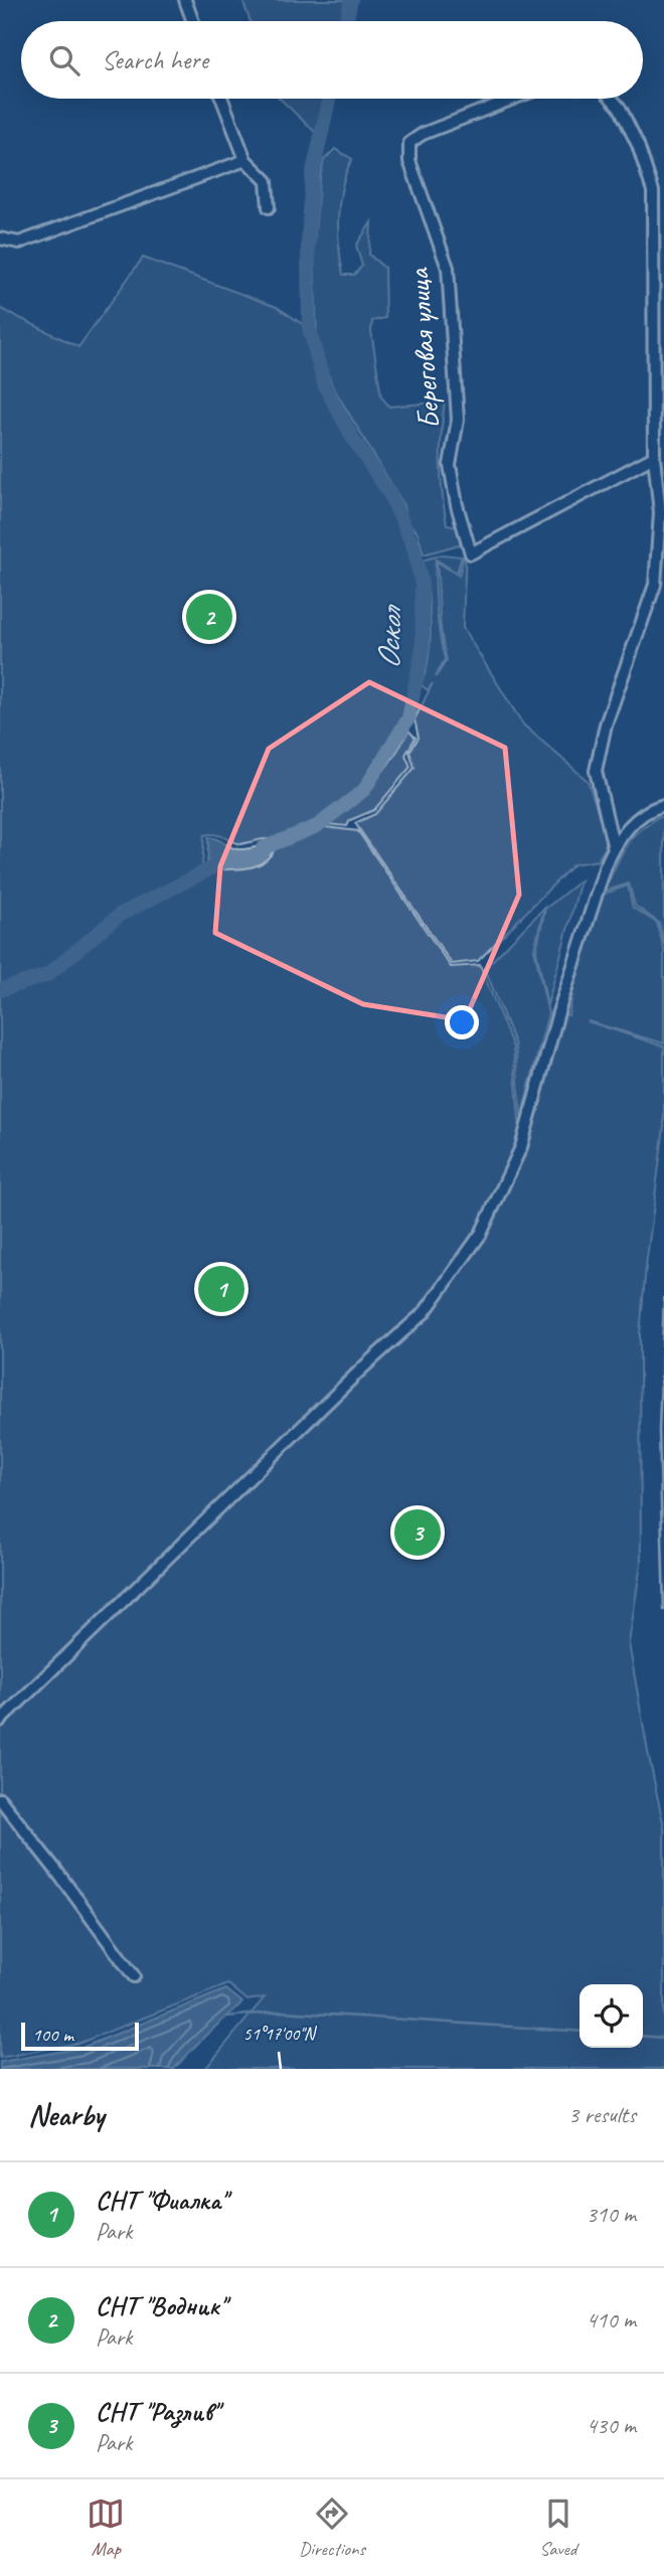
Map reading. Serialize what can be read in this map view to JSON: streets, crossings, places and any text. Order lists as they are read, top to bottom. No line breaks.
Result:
{"streets":{"street":["Береговая улица"]},"water":["Оскол"],"scale_bar":"100 m","page":{"search":"Search here","pins":["2","1","3"],"scale":"100 m","heading":["Nearby","3 results"],"list":[{"mark":"1","name":"СНТ \"Фиалка\"","note":"Park","value":"310 m"},{"mark":"2","name":"СНТ \"Водник\"","note":"Park","value":"410 m"},{"mark":"3","name":"СНТ \"Разлив\"","note":"Park","value":"430 m"}],"nav":["Map","Directions","Saved"]},"coordinates":["51°17'00\"N"]}
